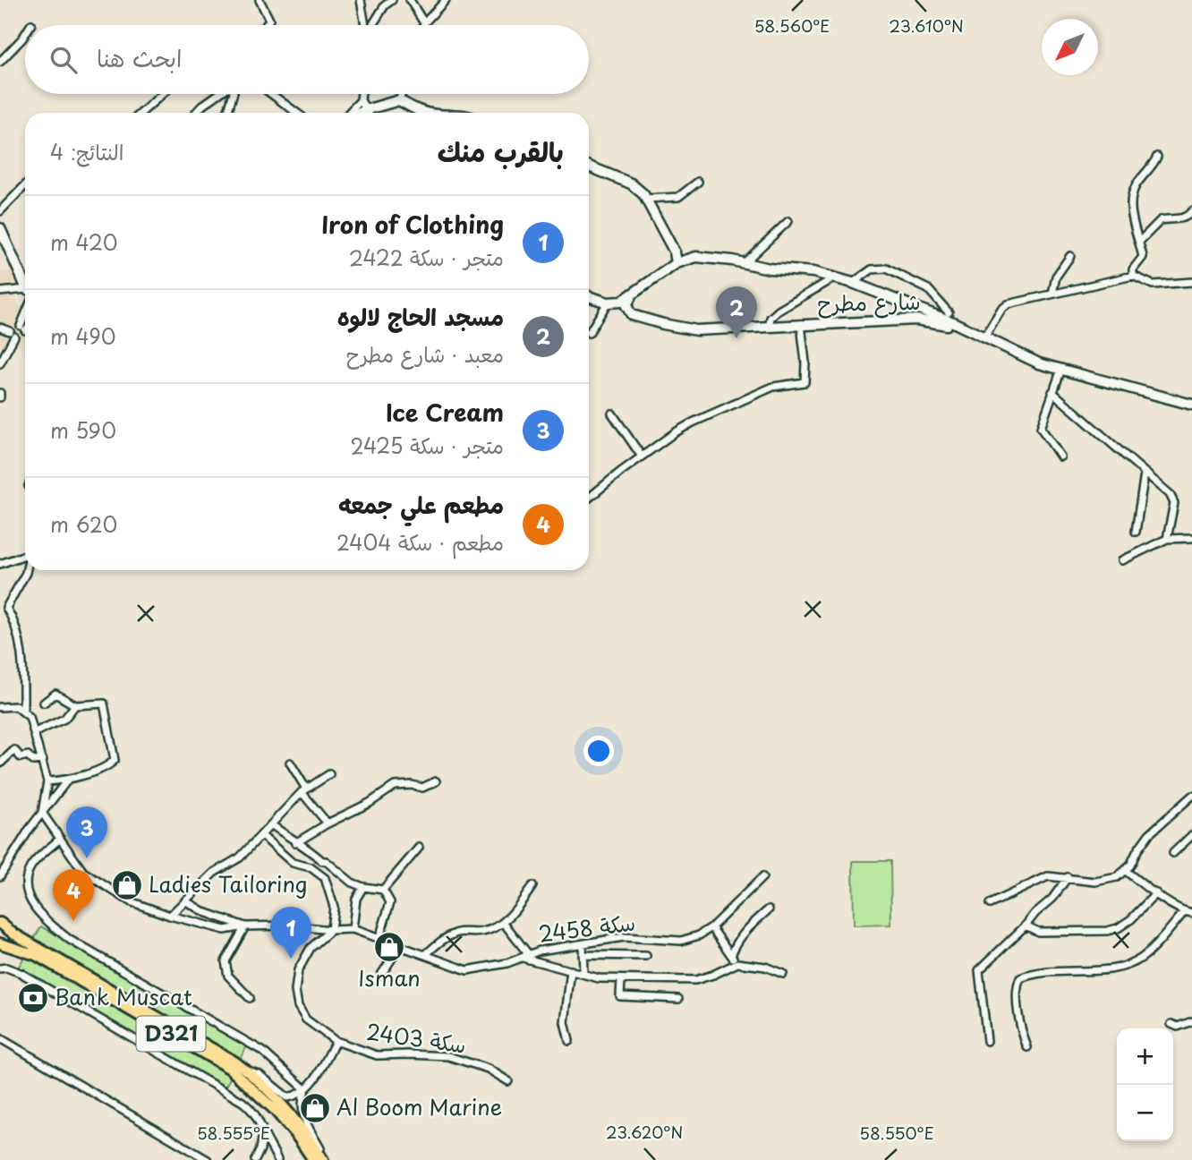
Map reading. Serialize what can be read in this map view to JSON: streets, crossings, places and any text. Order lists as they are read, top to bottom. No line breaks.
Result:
{"streets":{"main road":["شارع مطرح","D321"],"street":["سكة 2458","سكة 2403"]},"places":{"shop":["Ladies Tailoring","Isman","Al Boom Marine"],"bank":["Bank Muscat"]},"north":"bottom left","page":{"search":"ابحث هنا","heading":["بالقرب منك","النتائج: 4"],"list":[{"mark":"1","name":"Iron of Clothing","note":"متجر · سكة 2422","value":"420 m"},{"mark":"2","name":"مسجد الحاج لالوه","note":"معبد · شارع مطرح","value":"490 m"},{"mark":"3","name":"Ice Cream","note":"متجر · سكة 2425","value":"590 m"},{"mark":"4","name":"مطعم علي جمعه","note":"مطعم · سكة 2404","value":"620 m"}],"pins":["2","3","4","1"],"map_buttons":["+","−"]},"coordinates":["58.560°E","23.610°N","23.620°N","58.555°E","58.550°E"]}
